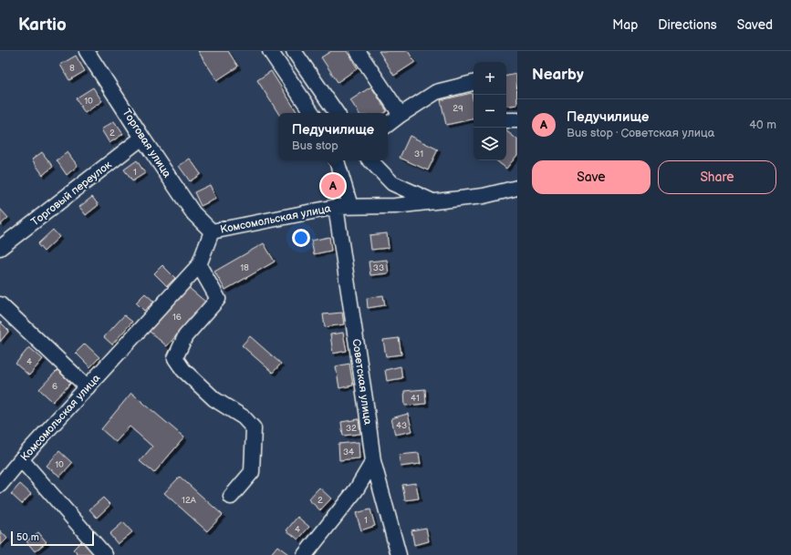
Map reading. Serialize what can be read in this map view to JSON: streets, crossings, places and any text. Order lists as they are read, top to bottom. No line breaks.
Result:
{"streets":{"street":["Торговая улица","Торговый переулок","Комсомольская улица","Советская улица"]},"crossings":[["Торговая улица","Торговый переулок"],["Торговая улица","Комсомольская улица"],["Комсомольская улица","Советская улица"]],"house_numbers":["8","10","29","2","31","1","18","33","16","4","6","41","43","32","34","10","12А","2","1","4"],"scale_bar":"50 m","page":{"header":"Kartio","nav":["Map","Directions","Saved"],"heading":"Nearby","map_buttons":["+","−"],"list":[{"mark":"A","name":"Педучилище","note":"Bus stop · Советская улица","value":"40 m"}],"popup":["Педучилище","Bus stop"],"buttons":["Save","Share"],"pins":"A","scale":"50 m"}}
